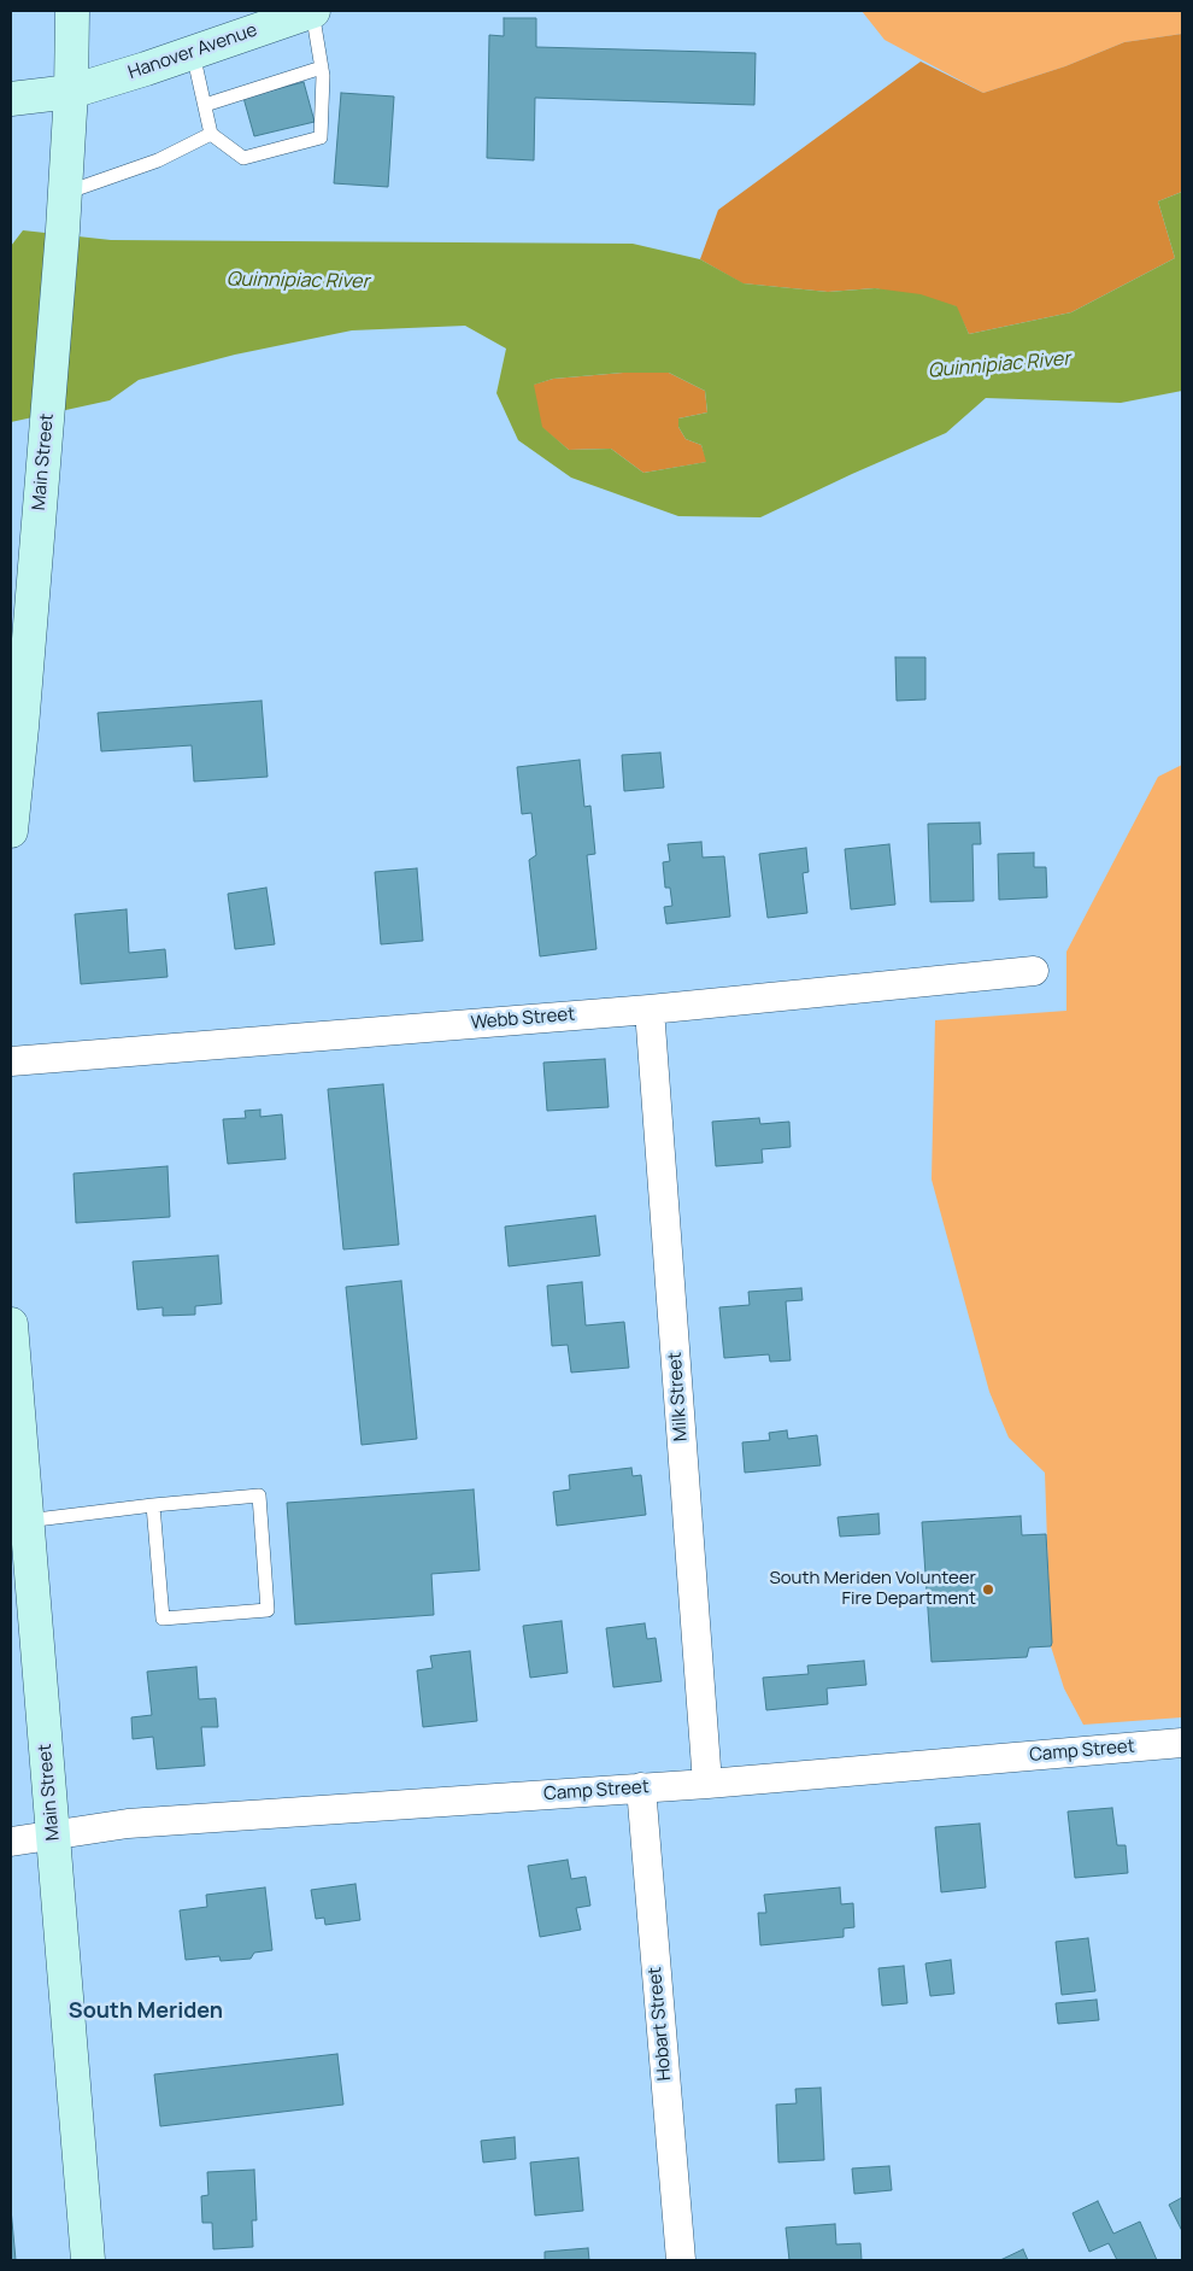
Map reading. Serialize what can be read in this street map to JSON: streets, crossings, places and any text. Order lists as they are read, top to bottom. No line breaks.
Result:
{"streets":{"main road":["Hanover Avenue","Main Street"],"street":["Webb Street","Milk Street","Camp Street","Hobart Street"]},"crossings":[["Hanover Avenue","Main Street"],["Main Street","Camp Street"],["Webb Street","Milk Street"],["Milk Street","Camp Street"],["Camp Street","Hobart Street"]],"districts":["South Meriden"],"water":["Quinnipiac River"],"places":["South Meriden Volunteer Fire Department"]}
